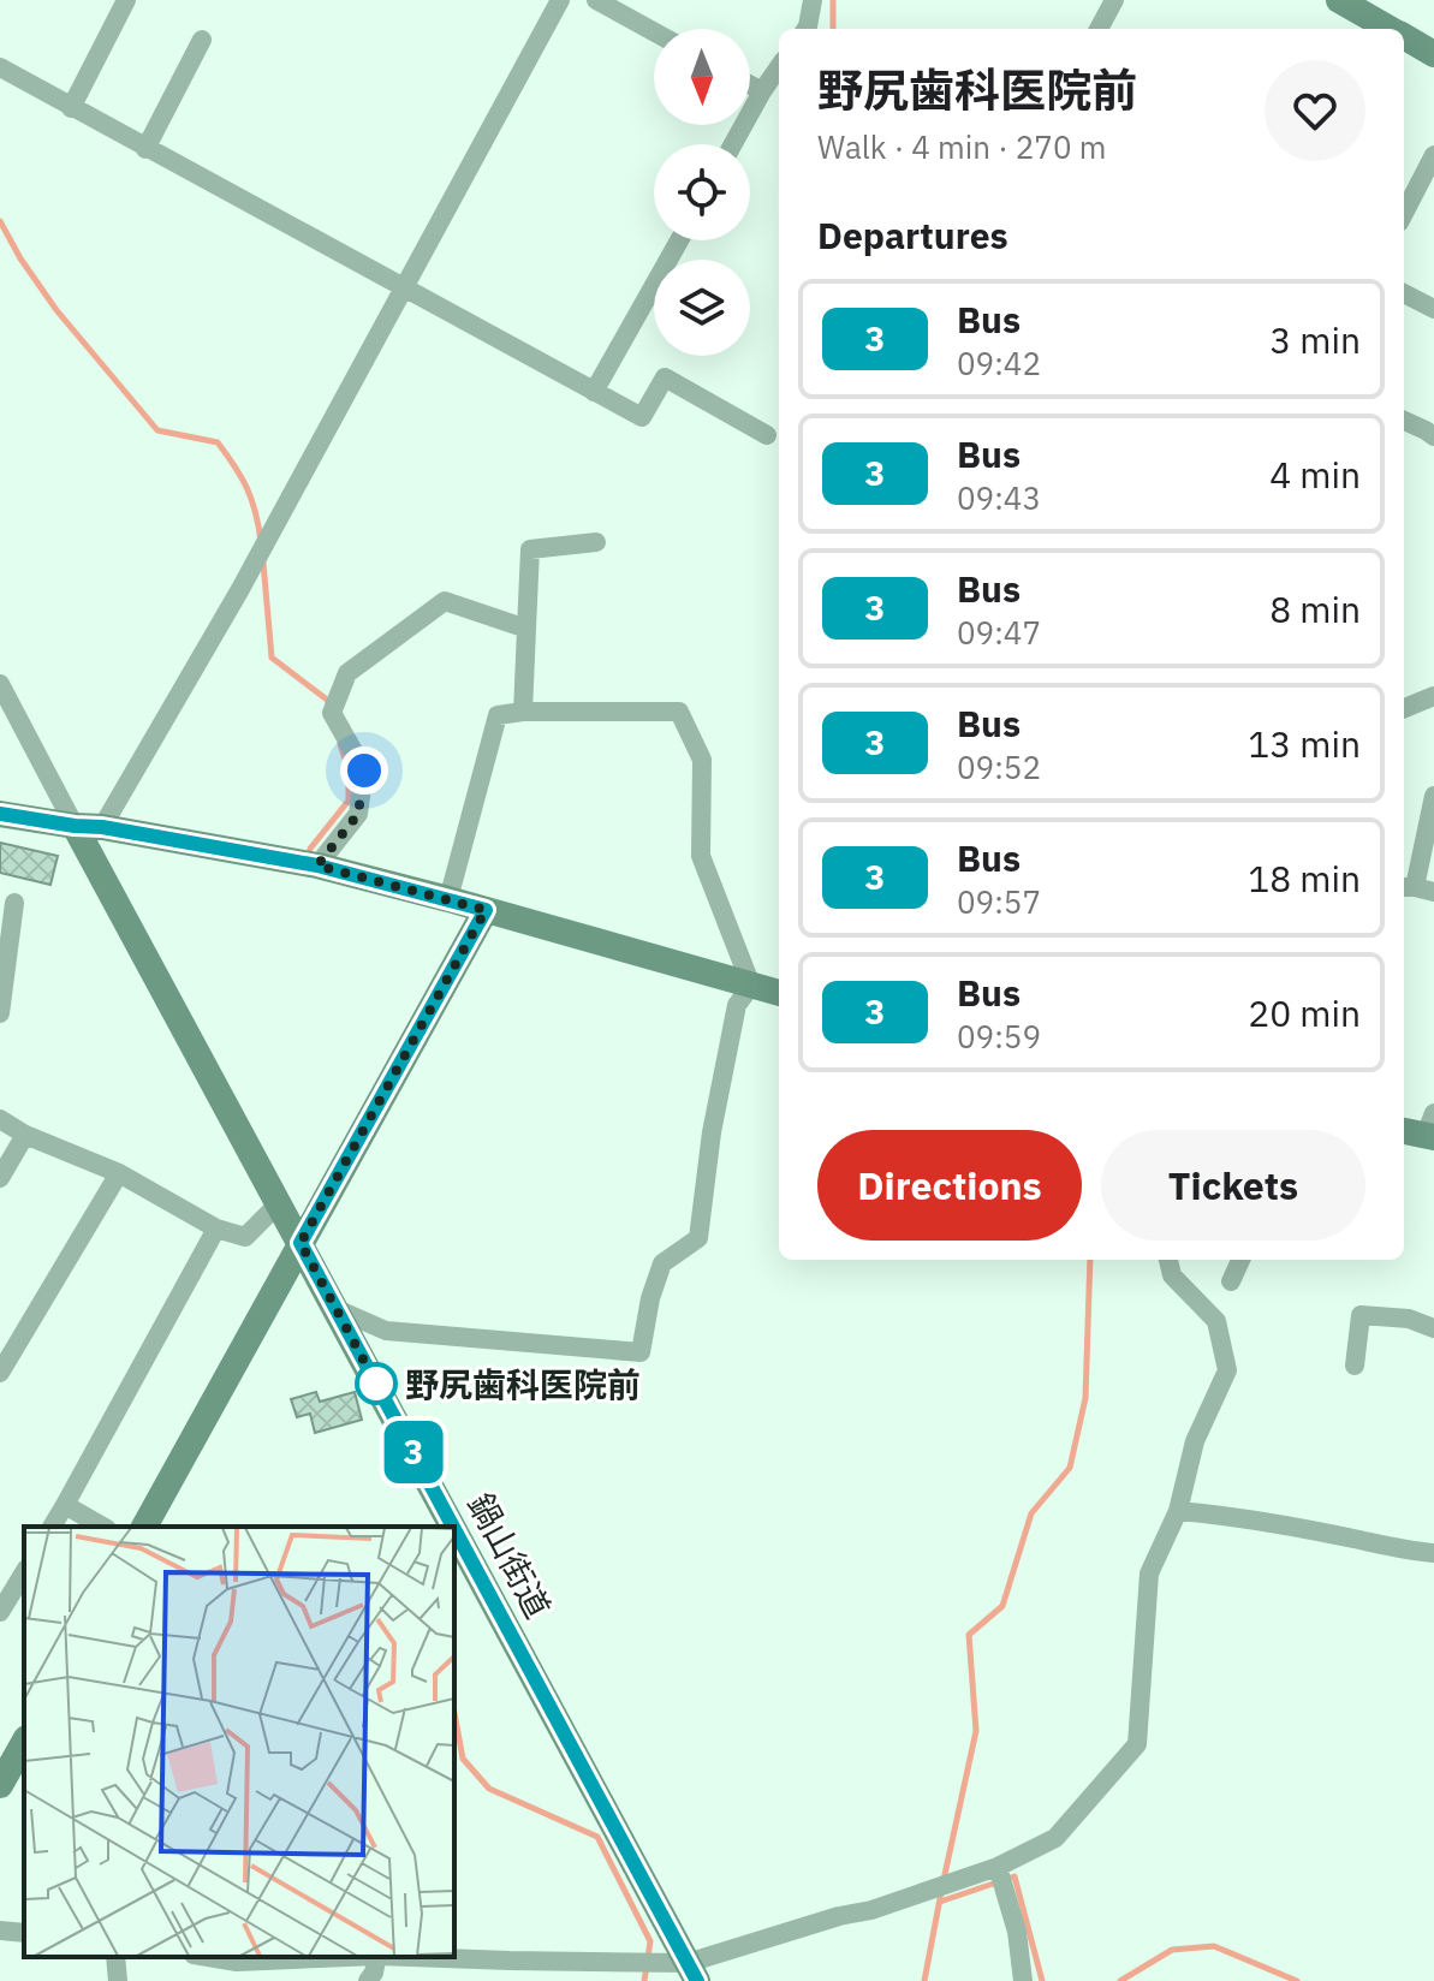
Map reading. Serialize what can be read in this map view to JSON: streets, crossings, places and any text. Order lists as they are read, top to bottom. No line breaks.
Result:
{"streets":{"street":["鍋山街道"]},"places":["野尻歯科医院前"],"lines":["bus line 3"],"north":"bottom","page":{"on_map":"3","heading":[["野尻歯科医院前","Walk · 4 min · 270 m"],"Departures"],"list":[{"mark":"3","name":"Bus","note":"09:42","value":"3 min"},{"mark":"3","name":"Bus","note":"09:43","value":"4 min"},{"mark":"3","name":"Bus","note":"09:47","value":"8 min"},{"mark":"3","name":"Bus","note":"09:52","value":"13 min"},{"mark":"3","name":"Bus","note":"09:57","value":"18 min"},{"mark":"3","name":"Bus","note":"09:59","value":"20 min"}],"buttons":["Directions","Tickets"]}}
